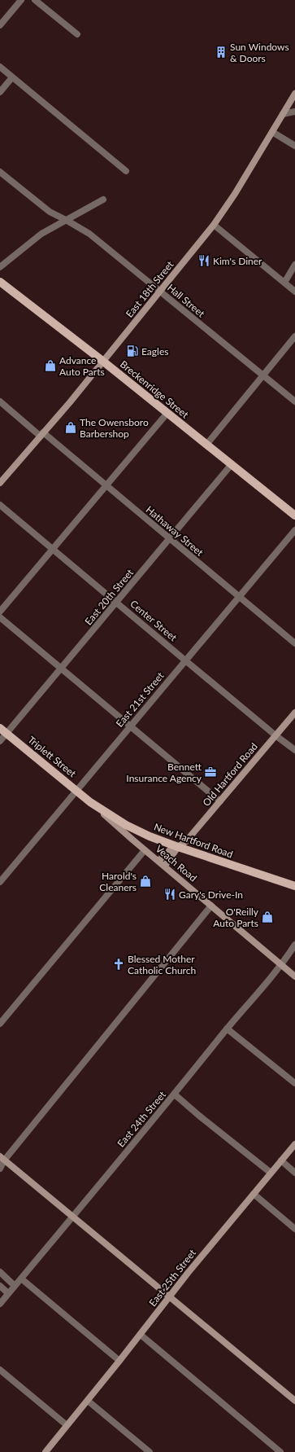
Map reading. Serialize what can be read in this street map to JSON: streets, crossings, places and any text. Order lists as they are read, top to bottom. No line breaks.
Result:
{"streets":{"main road":["Breckenridge Street","Triplett Street","New Hartford Road"],"street":["East 18th Street","Hall Street","Hathaway Street","East 20th Street","Center Street","East 21st Street","Old Hartford Road","Veach Road","East 24th Street","East 25th Street"]},"crossings":[["East 18th Street","Hall Street"],["East 18th Street","Breckenridge Street"],["East 18th Street","Hathaway Street"],["Breckenridge Street","East 20th Street"],["Hathaway Street","East 20th Street"],["Hathaway Street","East 21st Street"],["East 20th Street","Center Street"],["East 20th Street","Triplett Street"],["Center Street","East 21st Street"],["Center Street","Old Hartford Road"],["East 21st Street","Triplett Street"],["Triplett Street","New Hartford Road"],["Triplett Street","Veach Road"],["Old Hartford Road","New Hartford Road"],["New Hartford Road","Veach Road"],["Veach Road","East 24th Street"]],"places":{"building":["Sun Windows & Doors"],"restaurant":["Kim's Diner","Gary's Drive-In"],"fuel station":["Eagles"],"shop":["Advance Auto Parts","The Owensboro Barbershop","Harold's Cleaners","O'Reilly Auto Parts"],"office":["Bennett Insurance Agency"],"church":["Blessed Mother Catholic Church"]}}
